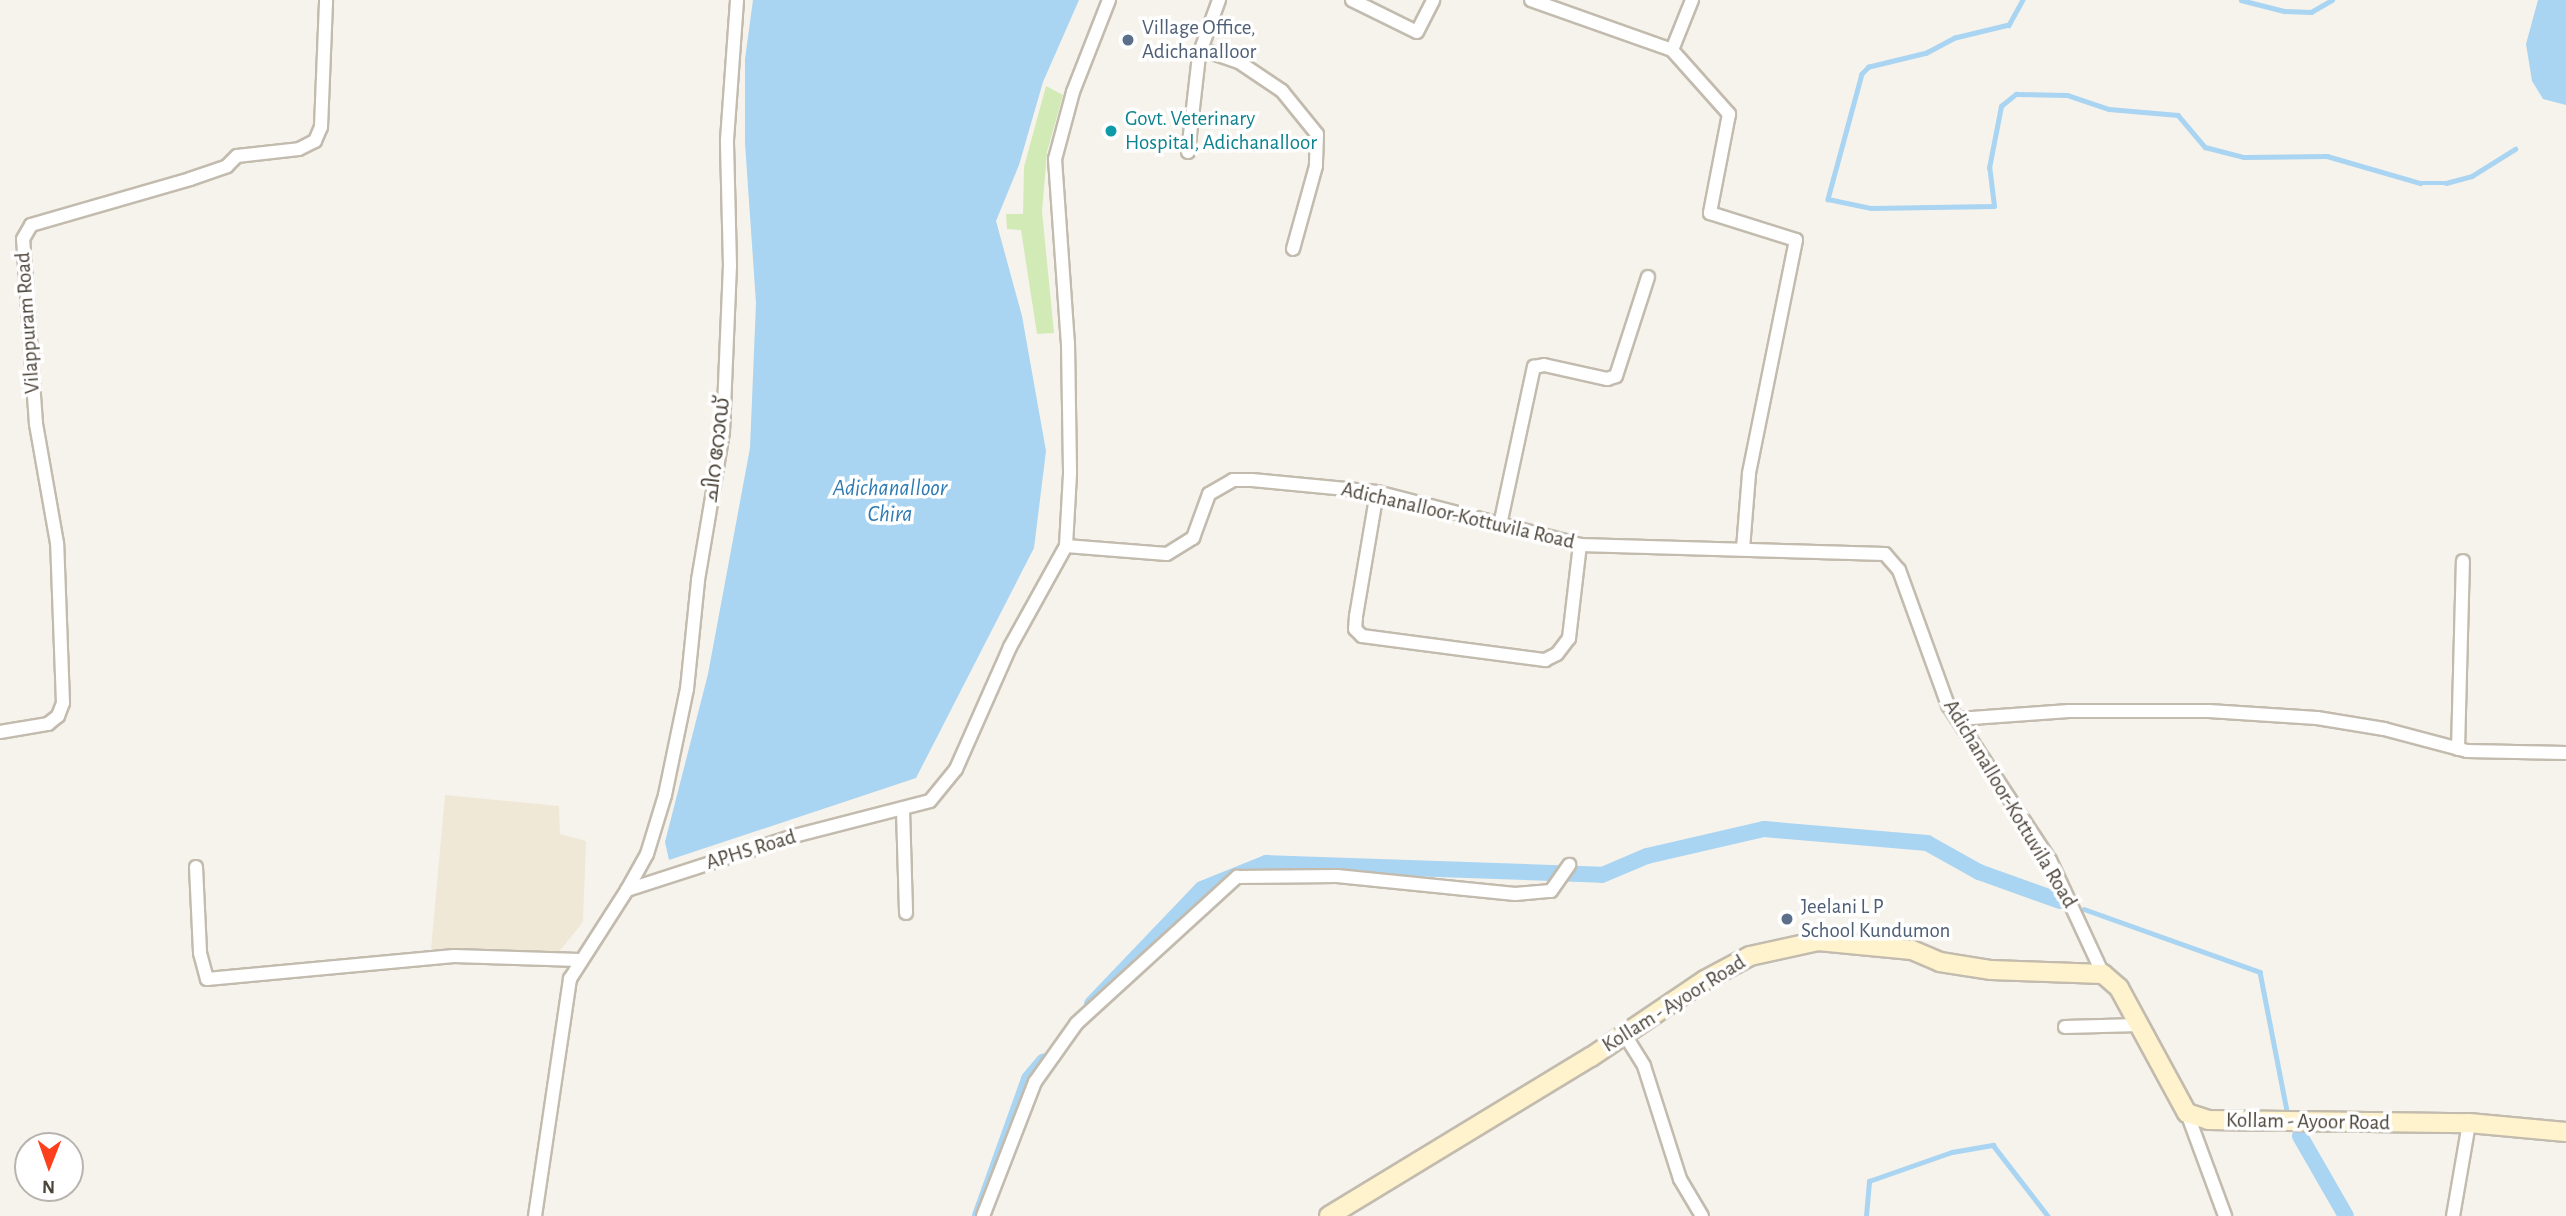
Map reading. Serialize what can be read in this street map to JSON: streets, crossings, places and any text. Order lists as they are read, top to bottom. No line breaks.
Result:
{"streets":{"main road":["Kollam - Ayoor Road"],"street":["Vilappuram Road","ചിറ റോഡ്","Adichanalloor-Kottuvila Road","APHS Road"]},"crossings":[["ചിറ റോഡ്","APHS Road"],["Adichanalloor-Kottuvila Road","APHS Road"],["Adichanalloor-Kottuvila Road","Kollam - Ayoor Road"]],"water":["Adichanalloor Chira"],"places":["Village Office, Adichanalloor","Govt. Veterinary Hospital, Adichanalloor","Jeelani L P School Kundumon"],"north":"bottom"}
